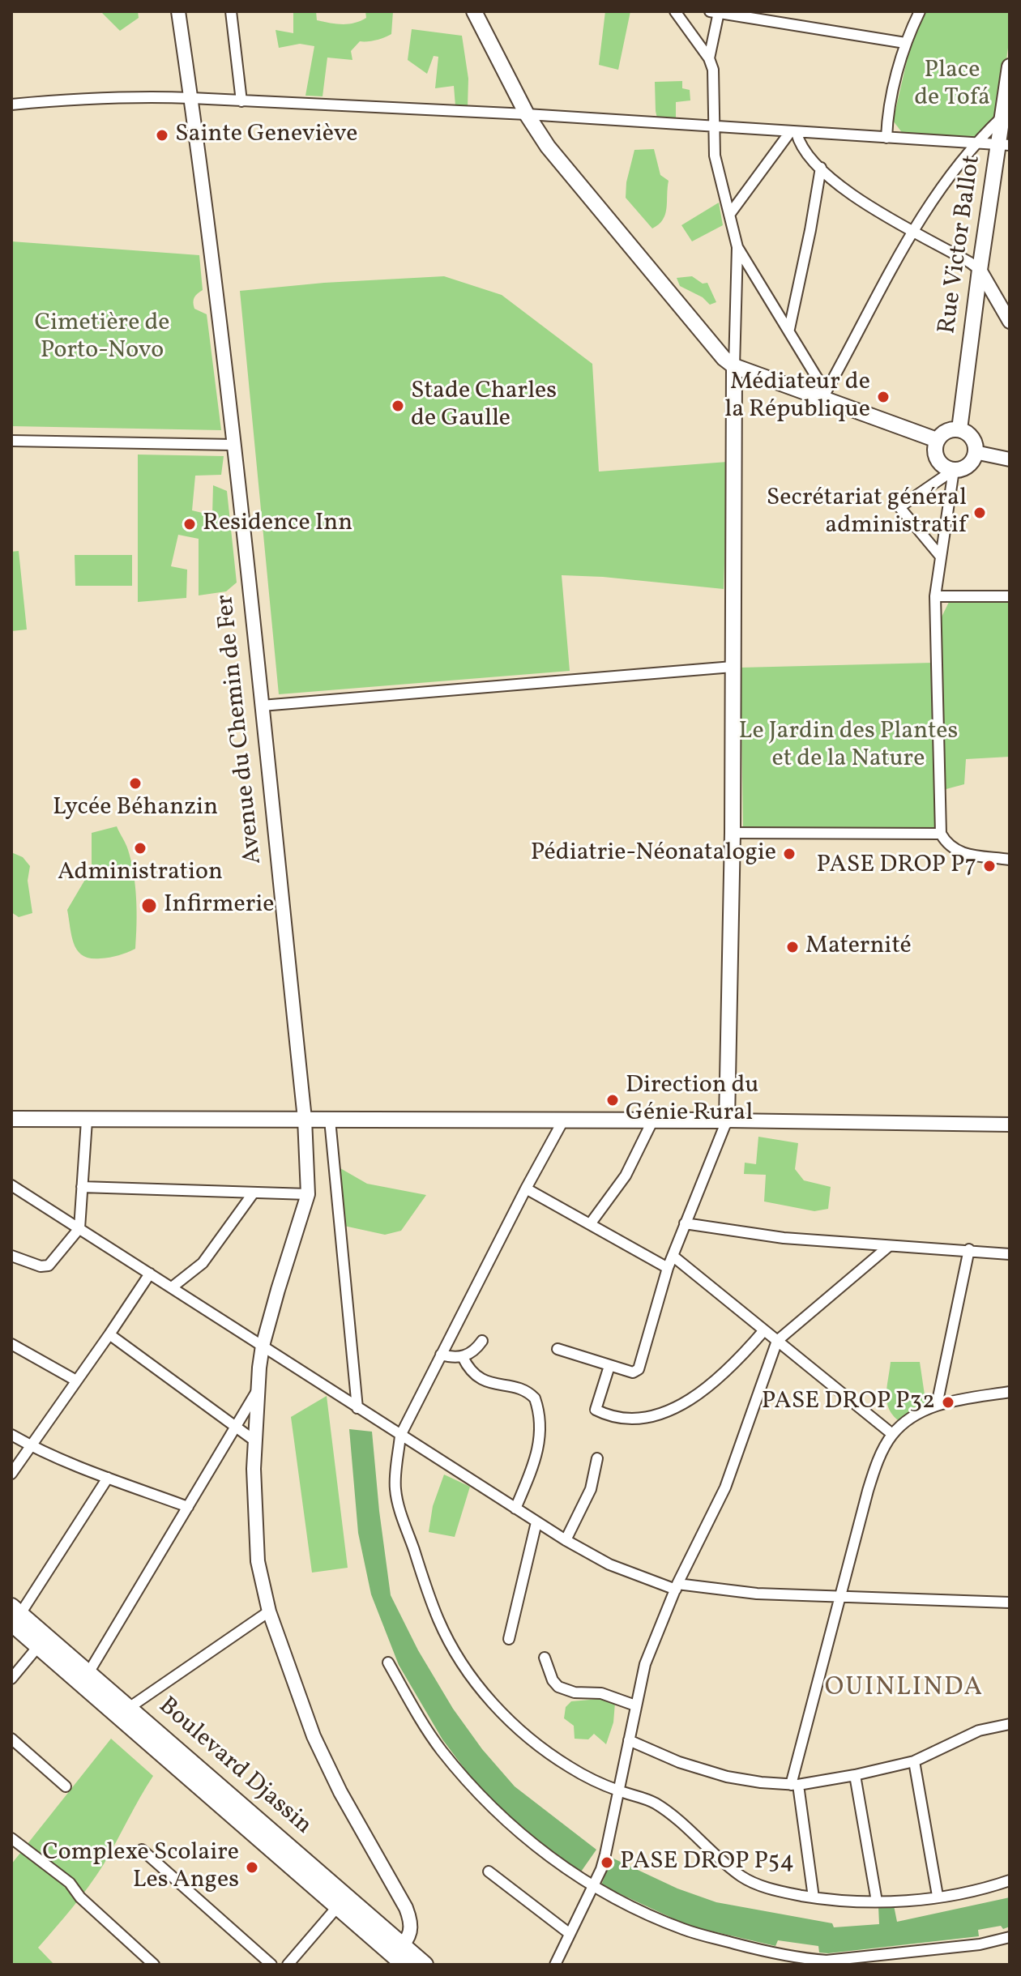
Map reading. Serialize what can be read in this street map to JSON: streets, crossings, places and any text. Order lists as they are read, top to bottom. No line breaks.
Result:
{"streets":{"highway":["Boulevard Djassin"],"main road":["Rue Victor Ballot"],"street":["Avenue du Chemin de Fer"]},"crossings":[["Avenue du Chemin de Fer","Boulevard Djassin"]],"districts":["OUINLINDA"],"parks":["Place de Tofá","Cimetière de Porto-Novo","Le Jardin des Plantes et de la Nature"],"places":["Sainte Geneviève","Médiateur de la République","Stade Charles de Gaulle","Secrétariat général administratif","Residence Inn","Lycée Béhanzin","Administration","Pédiatrie-Néonatalogie","PASE DROP P7","Infirmerie","Maternité","Direction du Génie Rural","PASE DROP P32","PASE DROP P54","Complexe Scolaire Les Anges"]}
